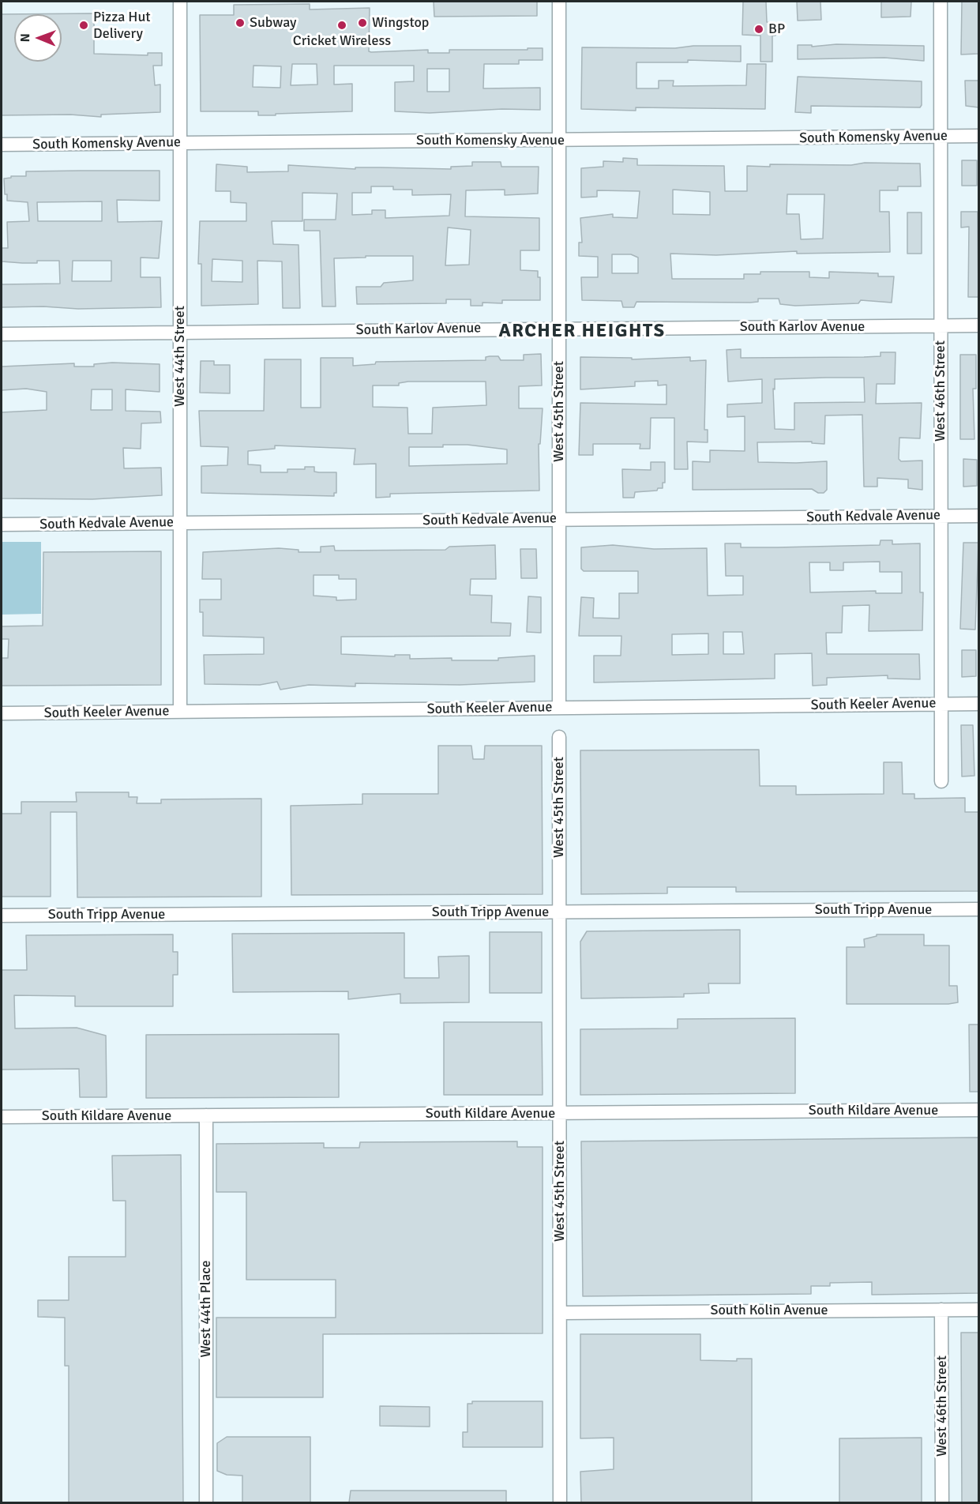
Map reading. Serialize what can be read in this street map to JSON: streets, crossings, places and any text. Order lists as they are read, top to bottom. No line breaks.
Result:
{"streets":{"street":["South Komensky Avenue","South Karlov Avenue","West 44th Street","West 46th Street","West 45th Street","South Kedvale Avenue","South Keeler Avenue","South Tripp Avenue","South Kildare Avenue","West 44th Place","South Kolin Avenue"]},"crossings":[["South Komensky Avenue","West 44th Street"],["South Komensky Avenue","West 46th Street"],["South Komensky Avenue","West 45th Street"],["South Karlov Avenue","West 44th Street"],["South Karlov Avenue","West 46th Street"],["South Karlov Avenue","West 45th Street"],["West 44th Street","South Kedvale Avenue"],["West 44th Street","South Keeler Avenue"],["West 46th Street","South Kedvale Avenue"],["West 46th Street","South Keeler Avenue"],["West 46th Street","South Kolin Avenue"],["West 45th Street","South Kedvale Avenue"],["West 45th Street","South Keeler Avenue"],["West 45th Street","South Tripp Avenue"],["West 45th Street","South Kildare Avenue"],["West 45th Street","South Kolin Avenue"],["South Kildare Avenue","West 44th Place"]],"districts":["ARCHER HEIGHTS"],"places":["Subway","Wingstop","Pizza Hut Delivery","Cricket Wireless","BP"],"north":"left"}
